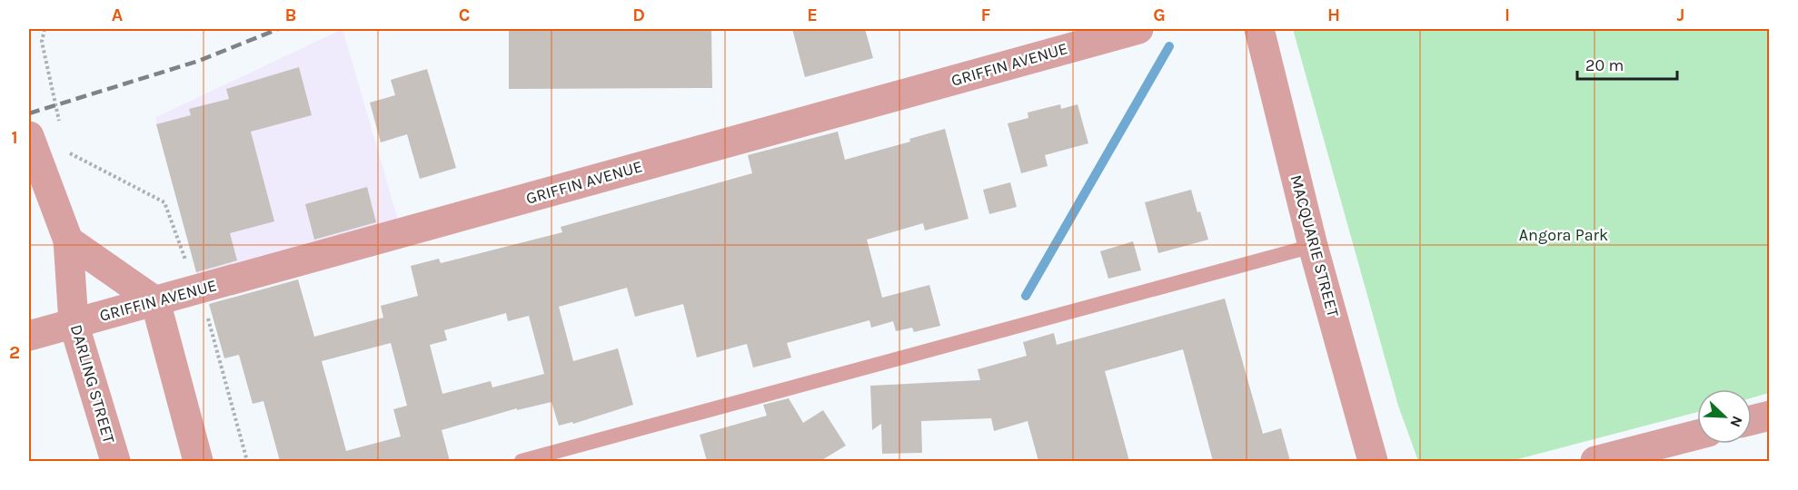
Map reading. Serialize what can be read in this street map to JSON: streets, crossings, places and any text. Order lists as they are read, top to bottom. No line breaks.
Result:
{"streets":{"street":["GRIFFIN AVENUE","MACQUARIE STREET","DARLING STREET"]},"crossings":[["GRIFFIN AVENUE","DARLING STREET"]],"parks":["Angora Park"],"scale_bar":"20 m","north":"bottom right","grid":{"columns":["A","B","C","D","E","F","G","H","I","J"],"rows":["1","2"]}}
